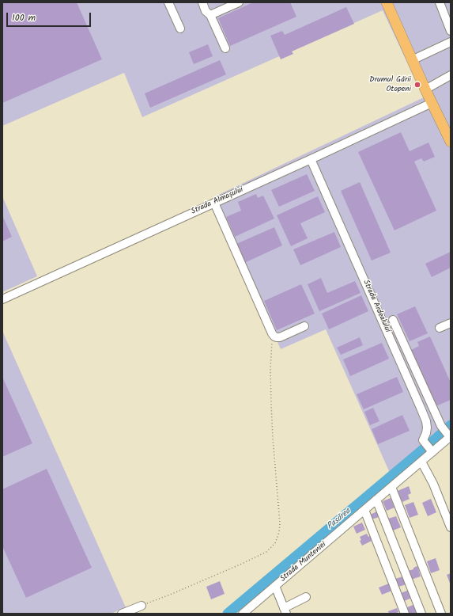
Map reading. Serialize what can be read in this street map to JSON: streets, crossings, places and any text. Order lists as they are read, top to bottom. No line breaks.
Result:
{"streets":{"street":["Strada Almașului","Strada Ardealului","Strada Munteniei"]},"crossings":[["Strada Almașului","Strada Ardealului"],["Strada Ardealului","Strada Munteniei"]],"water":["Pasărea"],"places":["Drumul Gării Otopeni"],"scale_bar":"100 m"}
